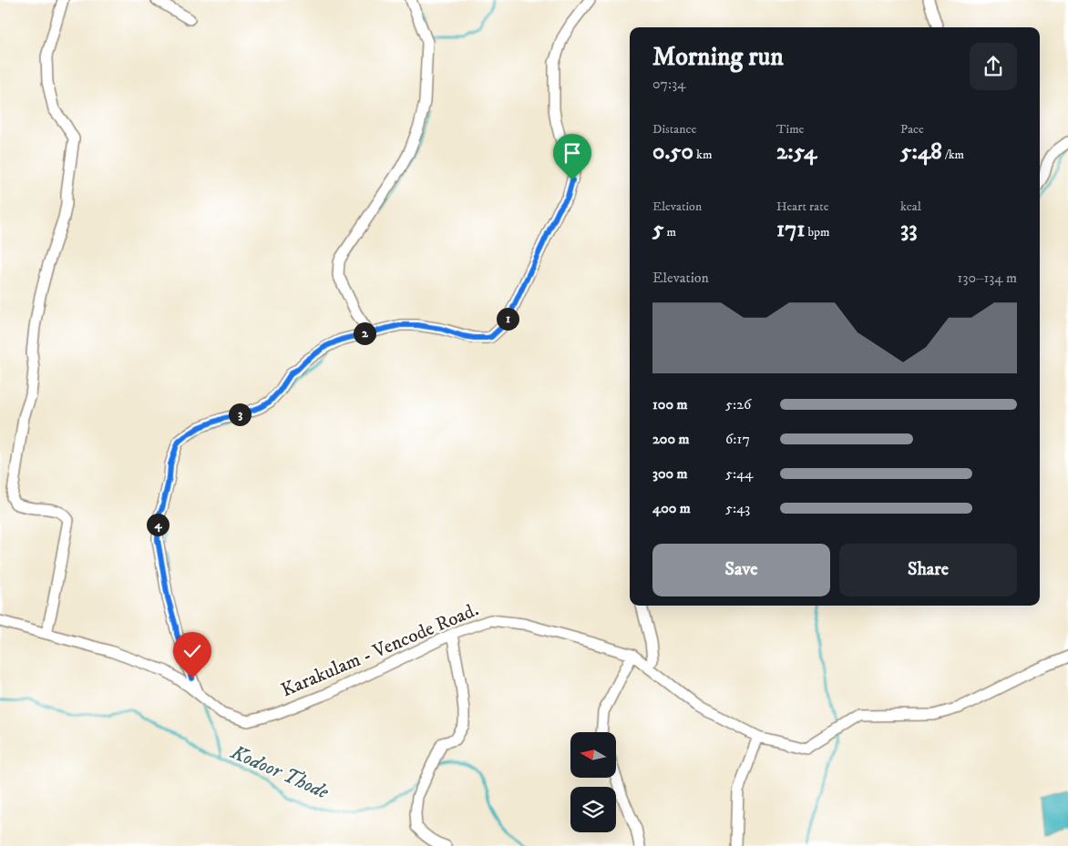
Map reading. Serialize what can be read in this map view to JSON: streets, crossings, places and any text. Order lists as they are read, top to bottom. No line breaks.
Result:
{"streets":{"street":["Karakulam - Vencode Road."]},"water":["Kodoor Thode"],"north":"left","page":{"heading":["Morning run","07:34"],"stats":[["Distance","0.50 km"],["Time","2:54"],["Pace","5:48 /km"],["Elevation","5 m"],["Heart rate","171 bpm"],["kcal","33"]],"chart":["Elevation","130–134 m"],"pins":["1","2","3","4"],"list":[{"name":"100 m","note":"5:26"},{"name":"200 m","note":"6:17"},{"name":"300 m","note":"5:44"},{"name":"400 m","note":"5:43"}],"buttons":["Save","Share"]}}
